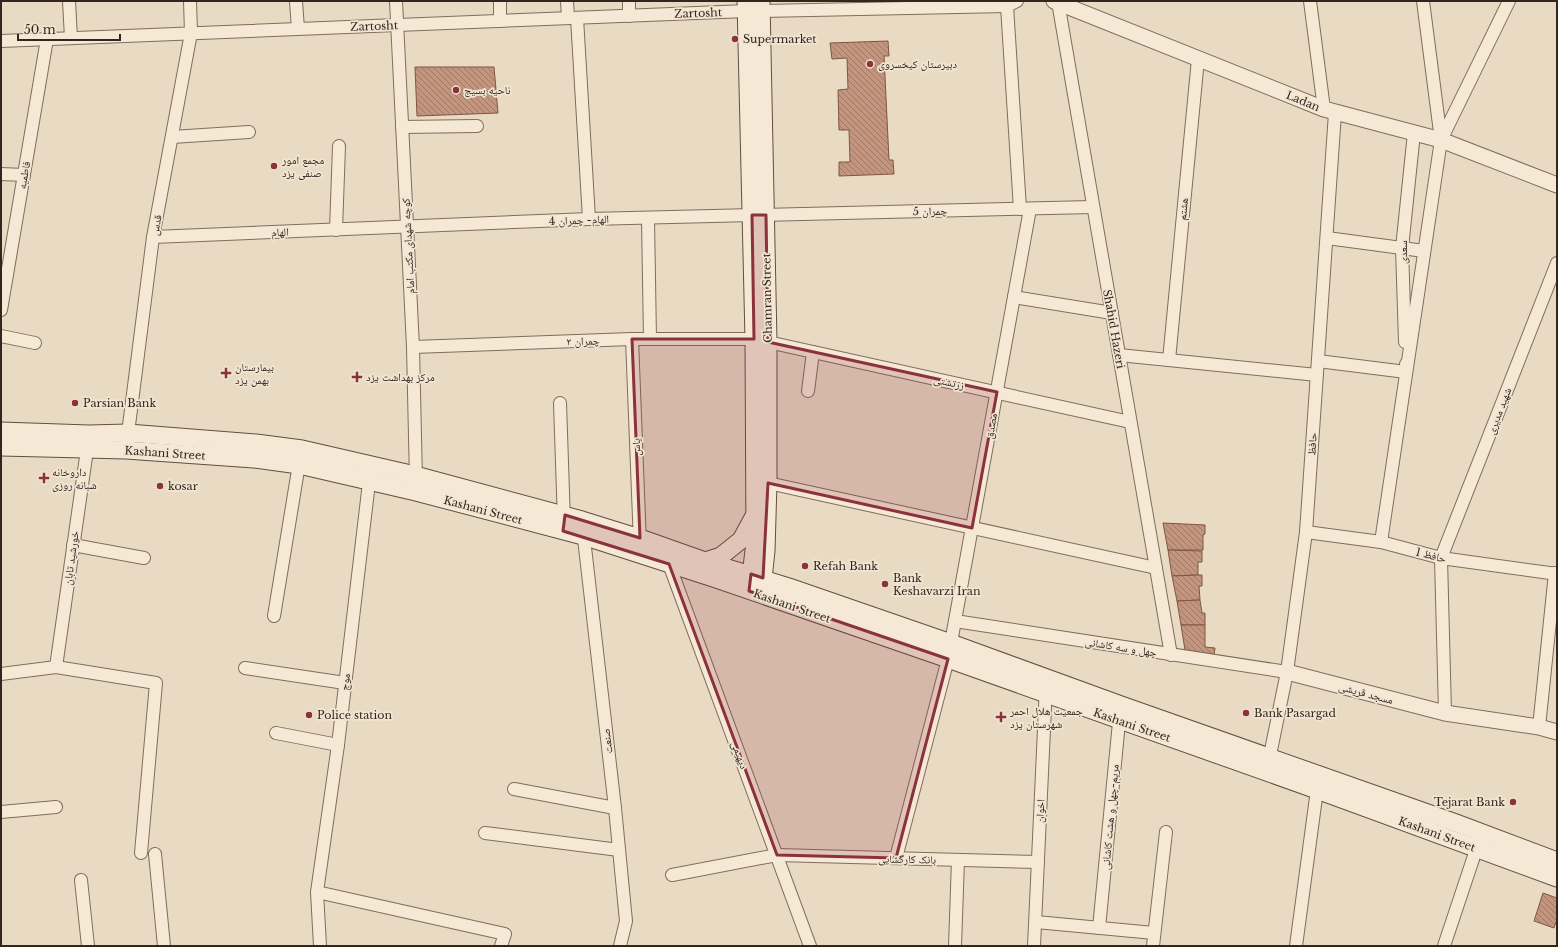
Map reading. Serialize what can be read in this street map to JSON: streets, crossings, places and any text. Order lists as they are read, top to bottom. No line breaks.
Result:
{"streets":{"main road":["Chamran Street","Kashani Street"],"street":["Zartosht","Ladan","فاطمیه","هشتم","چمران 5","الهام- چمران 4","قدس","الهام","کوچه شهدای مکتب امام","سعدی","Shahid Hazeri","چمران ۲","زرتشتی","شهید مدیری","مصدق","حافظ","یاس","حافظ 1","خورشید تابان","چهل و سه کاشانی","موج","مسجد قریشی","صنعت","دیهیمی","اخوان","مریم-چهل و هشت کاشانی","بانک کارگشایی"]},"crossings":[["Zartosht","فاطمیه"],["Zartosht","قدس"],["Zartosht","کوچه شهدای مکتب امام"],["Zartosht","Chamran Street"],["Zartosht","مصدق"],["Ladan","هشتم"],["Ladan","سعدی"],["Ladan","Shahid Hazeri"],["Ladan","حافظ"],["چمران 5","الهام- چمران 4"],["چمران 5","Chamran Street"],["چمران 5","Shahid Hazeri"],["چمران 5","مصدق"],["الهام- چمران 4","الهام"],["الهام- چمران 4","کوچه شهدای مکتب امام"],["الهام- چمران 4","Chamran Street"],["قدس","الهام"],["قدس","Kashani Street"],["الهام","کوچه شهدای مکتب امام"],["کوچه شهدای مکتب امام","چمران ۲"],["کوچه شهدای مکتب امام","Kashani Street"],["سعدی","حافظ 1"],["Chamran Street","چمران ۲"],["Chamran Street","زرتشتی"],["Chamran Street","Kashani Street"],["Shahid Hazeri","زرتشتی"],["Shahid Hazeri","چهل و سه کاشانی"],["چمران ۲","زرتشتی"],["چمران ۲","یاس"],["زرتشتی","مصدق"],["شهید مدیری","حافظ 1"],["مصدق","Kashani Street"],["مصدق","چهل و سه کاشانی"],["مصدق","بانک کارگشایی"],["حافظ","Kashani Street"],["حافظ","حافظ 1"],["حافظ","چهل و سه کاشانی"],["حافظ","مسجد قریشی"],["یاس","Kashani Street"],["Kashani Street","خورشید تابان"],["Kashani Street","موج"],["Kashani Street","صنعت"],["Kashani Street","دیهیمی"],["Kashani Street","اخوان"],["Kashani Street","مریم-چهل و هشت کاشانی"],["چهل و سه کاشانی","مسجد قریشی"],["دیهیمی","بانک کارگشایی"],["اخوان","بانک کارگشایی"]],"places":{"other":["Supermarket","دبیرستان کیخسروی","ناحیه بسیج","مجمع امور صنفی یزد","Parsian Bank","kosar","Refah Bank","Bank Keshavarzi Iran","Bank Pasargad","Police station","Tejarat Bank"],"health":["بیمارستان بهمن یزد","مرکز بهداشت یزد","داروخانه شبانه روزی","جمعیت هلال احمر شهرستان یزد"]},"scale_bar":"50 m"}
